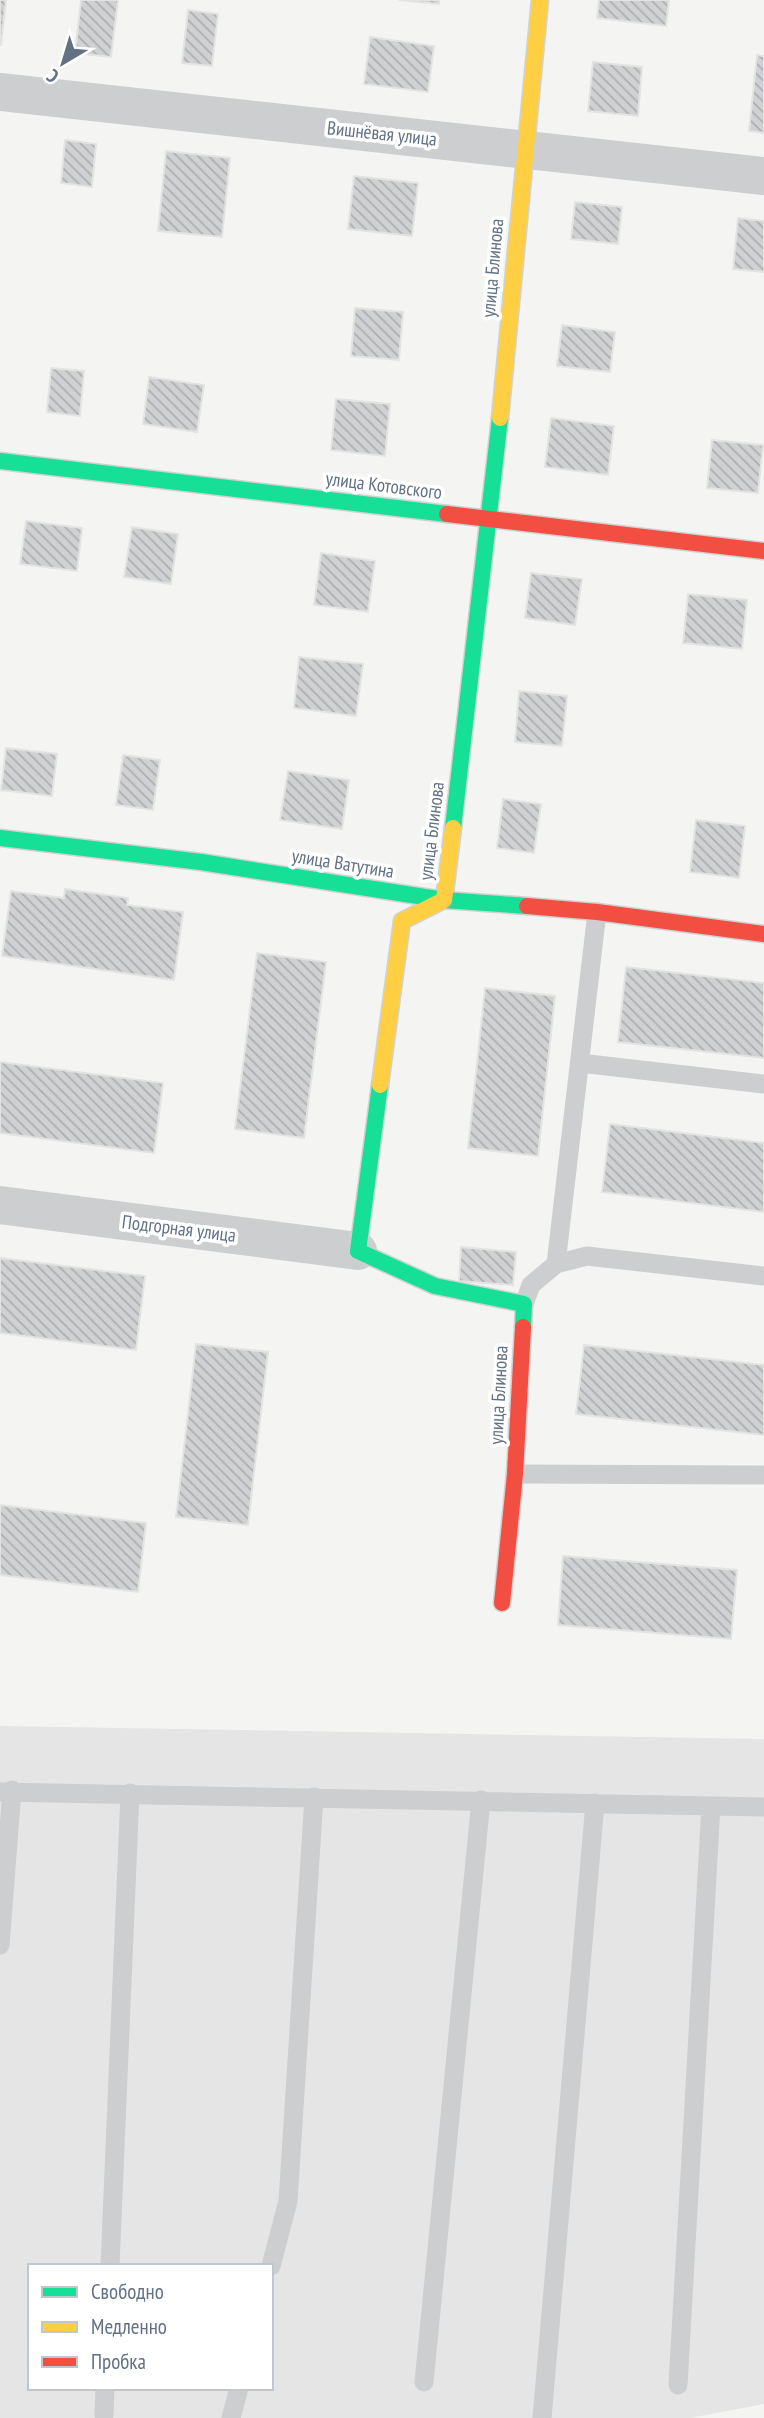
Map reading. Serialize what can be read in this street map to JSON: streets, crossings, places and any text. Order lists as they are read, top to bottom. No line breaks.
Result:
{"streets":{"street":["Вишнёвая улица","улица Блинова","улица Котовского","улица Ватутина","Подгорная улица"]},"crossings":[["Вишнёвая улица","улица Блинова"],["улица Блинова","улица Котовского"],["улица Блинова","улица Ватутина"],["улица Блинова","Подгорная улица"]],"legend":["Свободно","Медленно","Пробка"],"north":"bottom left"}
